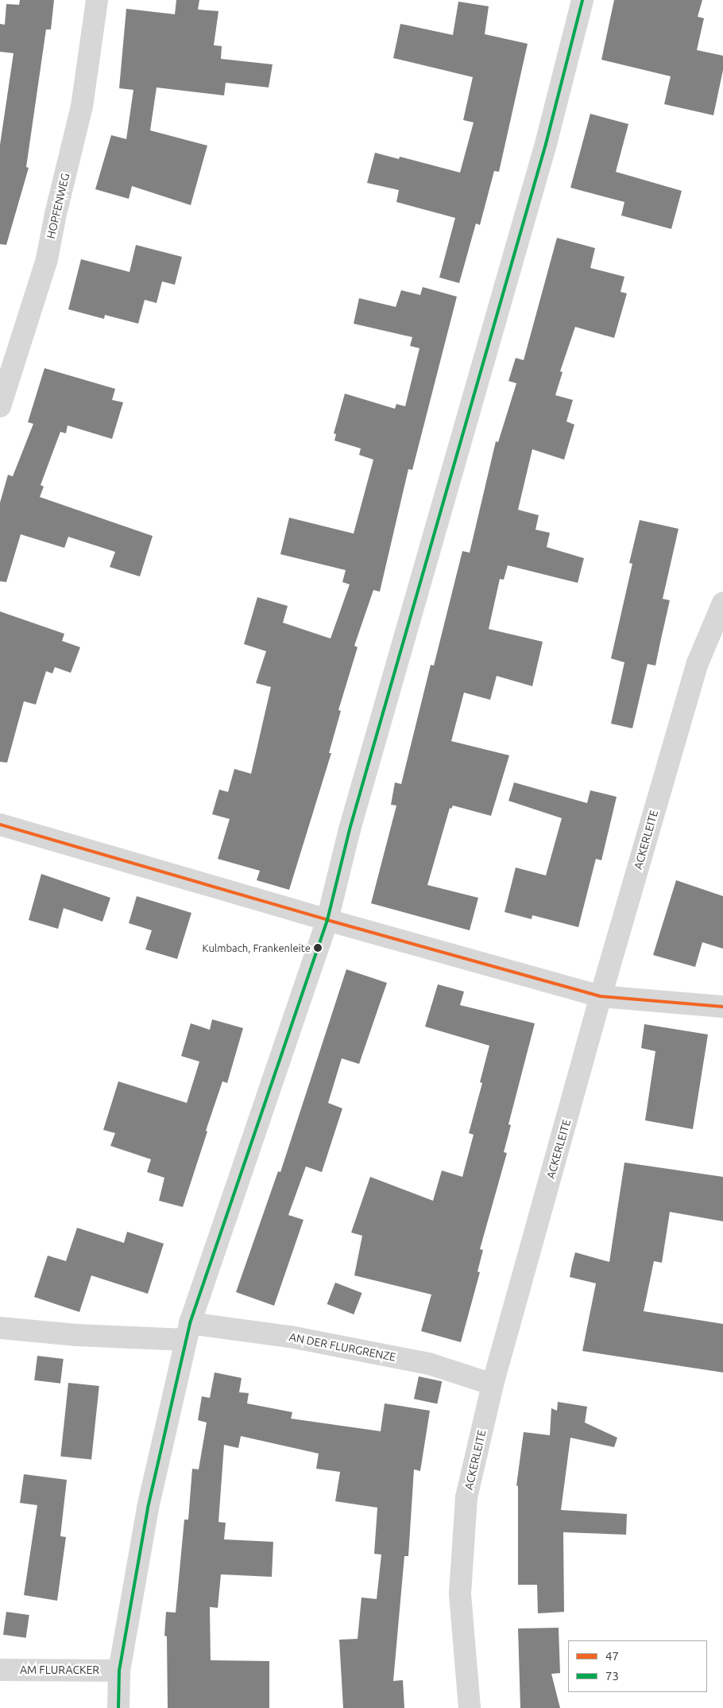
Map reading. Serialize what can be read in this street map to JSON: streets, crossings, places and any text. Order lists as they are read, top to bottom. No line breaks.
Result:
{"streets":{"street":["HOPFENWEG","ACKERLEITE","AN DER FLURGRENZE","AM FLURACKER"]},"crossings":[["ACKERLEITE","AN DER FLURGRENZE"]],"places":["Kulmbach, Frankenleite"],"lines":["transit line 73","transit line 47"],"legend":["47","73"]}
